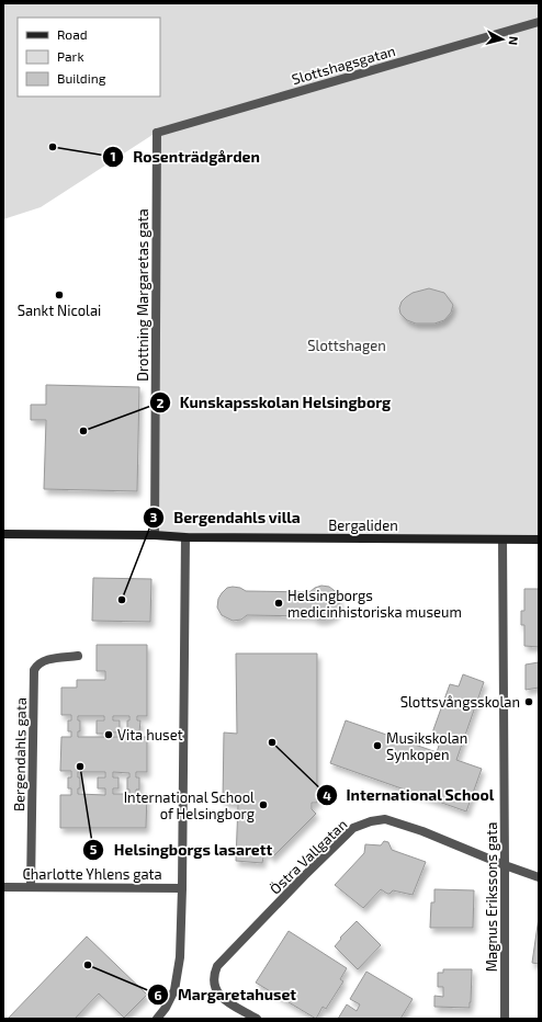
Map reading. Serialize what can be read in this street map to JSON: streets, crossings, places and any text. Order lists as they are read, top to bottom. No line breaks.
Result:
{"streets":{"street":["Slottshagsgatan","Drottning Margaretas gata","Bergaliden","Bergendahls gata","Östra Vallgatan","Charlotte Yhlens gata","Magnus Erikssons gata"]},"crossings":[["Slottshagsgatan","Drottning Margaretas gata"],["Drottning Margaretas gata","Bergaliden"],["Bergaliden","Magnus Erikssons gata"],["Bergendahls gata","Charlotte Yhlens gata"],["Östra Vallgatan","Magnus Erikssons gata"]],"parks":["Slottshagen"],"places":["Rosenträdgården","Sankt Nicolai","Kunskapsskolan Helsingborg","Bergendahls villa","Helsingborgs medicinhistoriska museum","Slottsvångsskolan","Vita huset","International School","Musikskolan Synkopen","Helsingborgs lasarett","International School of Helsingborg","Margaretahuset"],"legend":["Road","Park","Building"],"north":"right"}
